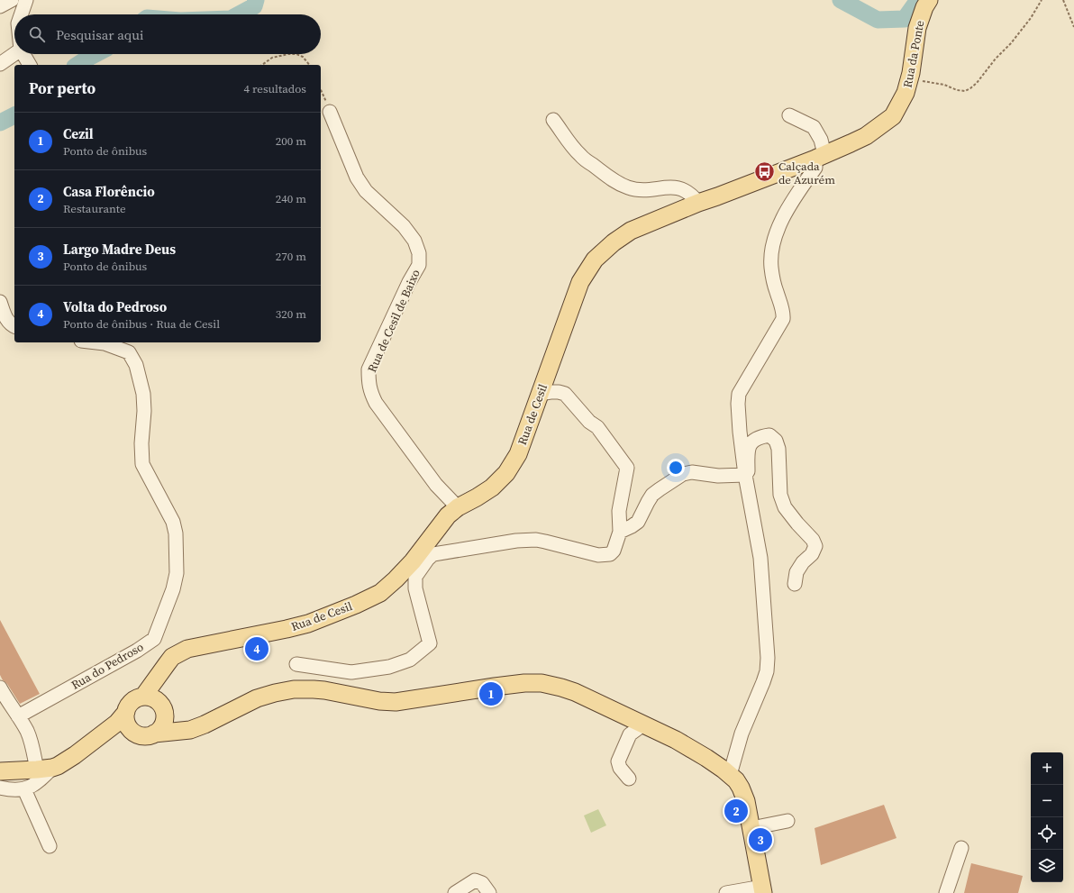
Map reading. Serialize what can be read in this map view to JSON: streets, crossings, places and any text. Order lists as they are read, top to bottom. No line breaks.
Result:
{"streets":{"main road":["Rua da Ponte","Rua de Cesil"],"street":["Rua de Cesil de Baixo","Rua do Pedroso"]},"crossings":[["Rua da Ponte","Rua de Cesil"],["Rua de Cesil de Baixo","Rua de Cesil"]],"places":{"bus stop":["Calçada de Azurém"]},"page":{"search":"Pesquisar aqui","heading":["Por perto","4 resultados"],"list":[{"mark":"1","name":"Cezil","note":"Ponto de ônibus","value":"200 m"},{"mark":"2","name":"Casa Florêncio","note":"Restaurante","value":"240 m"},{"mark":"3","name":"Largo Madre Deus","note":"Ponto de ônibus","value":"270 m"},{"mark":"4","name":"Volta do Pedroso","note":"Ponto de ônibus · Rua de Cesil","value":"320 m"}],"pins":["4","1","2","3"],"map_buttons":["+","−"]}}
